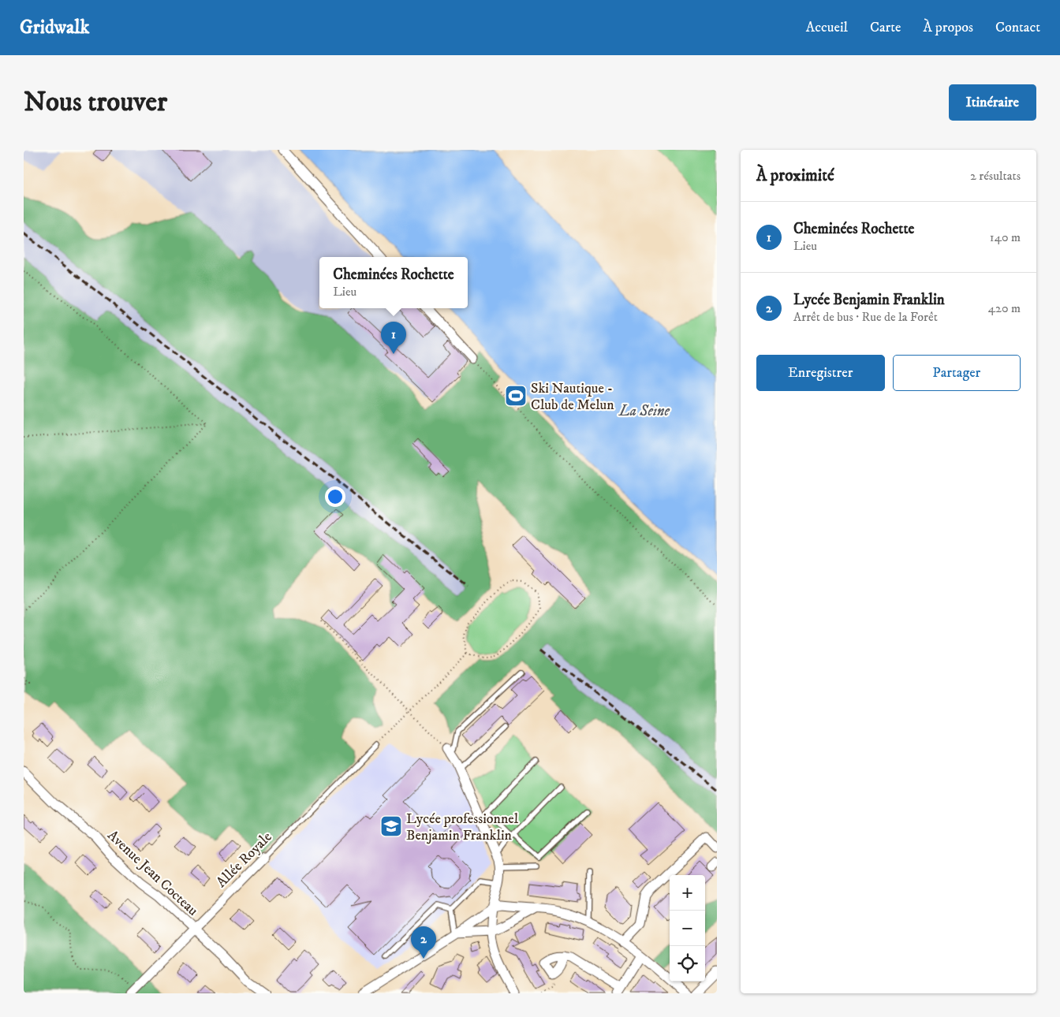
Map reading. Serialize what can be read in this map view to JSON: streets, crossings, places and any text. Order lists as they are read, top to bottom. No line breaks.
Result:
{"streets":{"street":["Allée Royale","Avenue Jean Cocteau"]},"crossings":[["Allée Royale","Avenue Jean Cocteau"]],"water":["La Seine"],"places":{"sports":["Ski Nautique - Club de Melun"],"school or university":["Lycée professionnel Benjamin Franklin"]},"page":{"header":"Gridwalk","nav":["Accueil","Carte","À propos","Contact"],"buttons":["Itinéraire",["Enregistrer","Partager"]],"title":"Nous trouver","heading":["À proximité","2 résultats"],"list":[{"mark":"1","name":"Cheminées Rochette","note":"Lieu","value":"140 m"},{"mark":"2","name":"Lycée Benjamin Franklin","note":"Arrêt de bus · Rue de la Forêt","value":"420 m"}],"popup":["Cheminées Rochette","Lieu"],"pins":["1","2"],"map_buttons":["+","−"]}}
